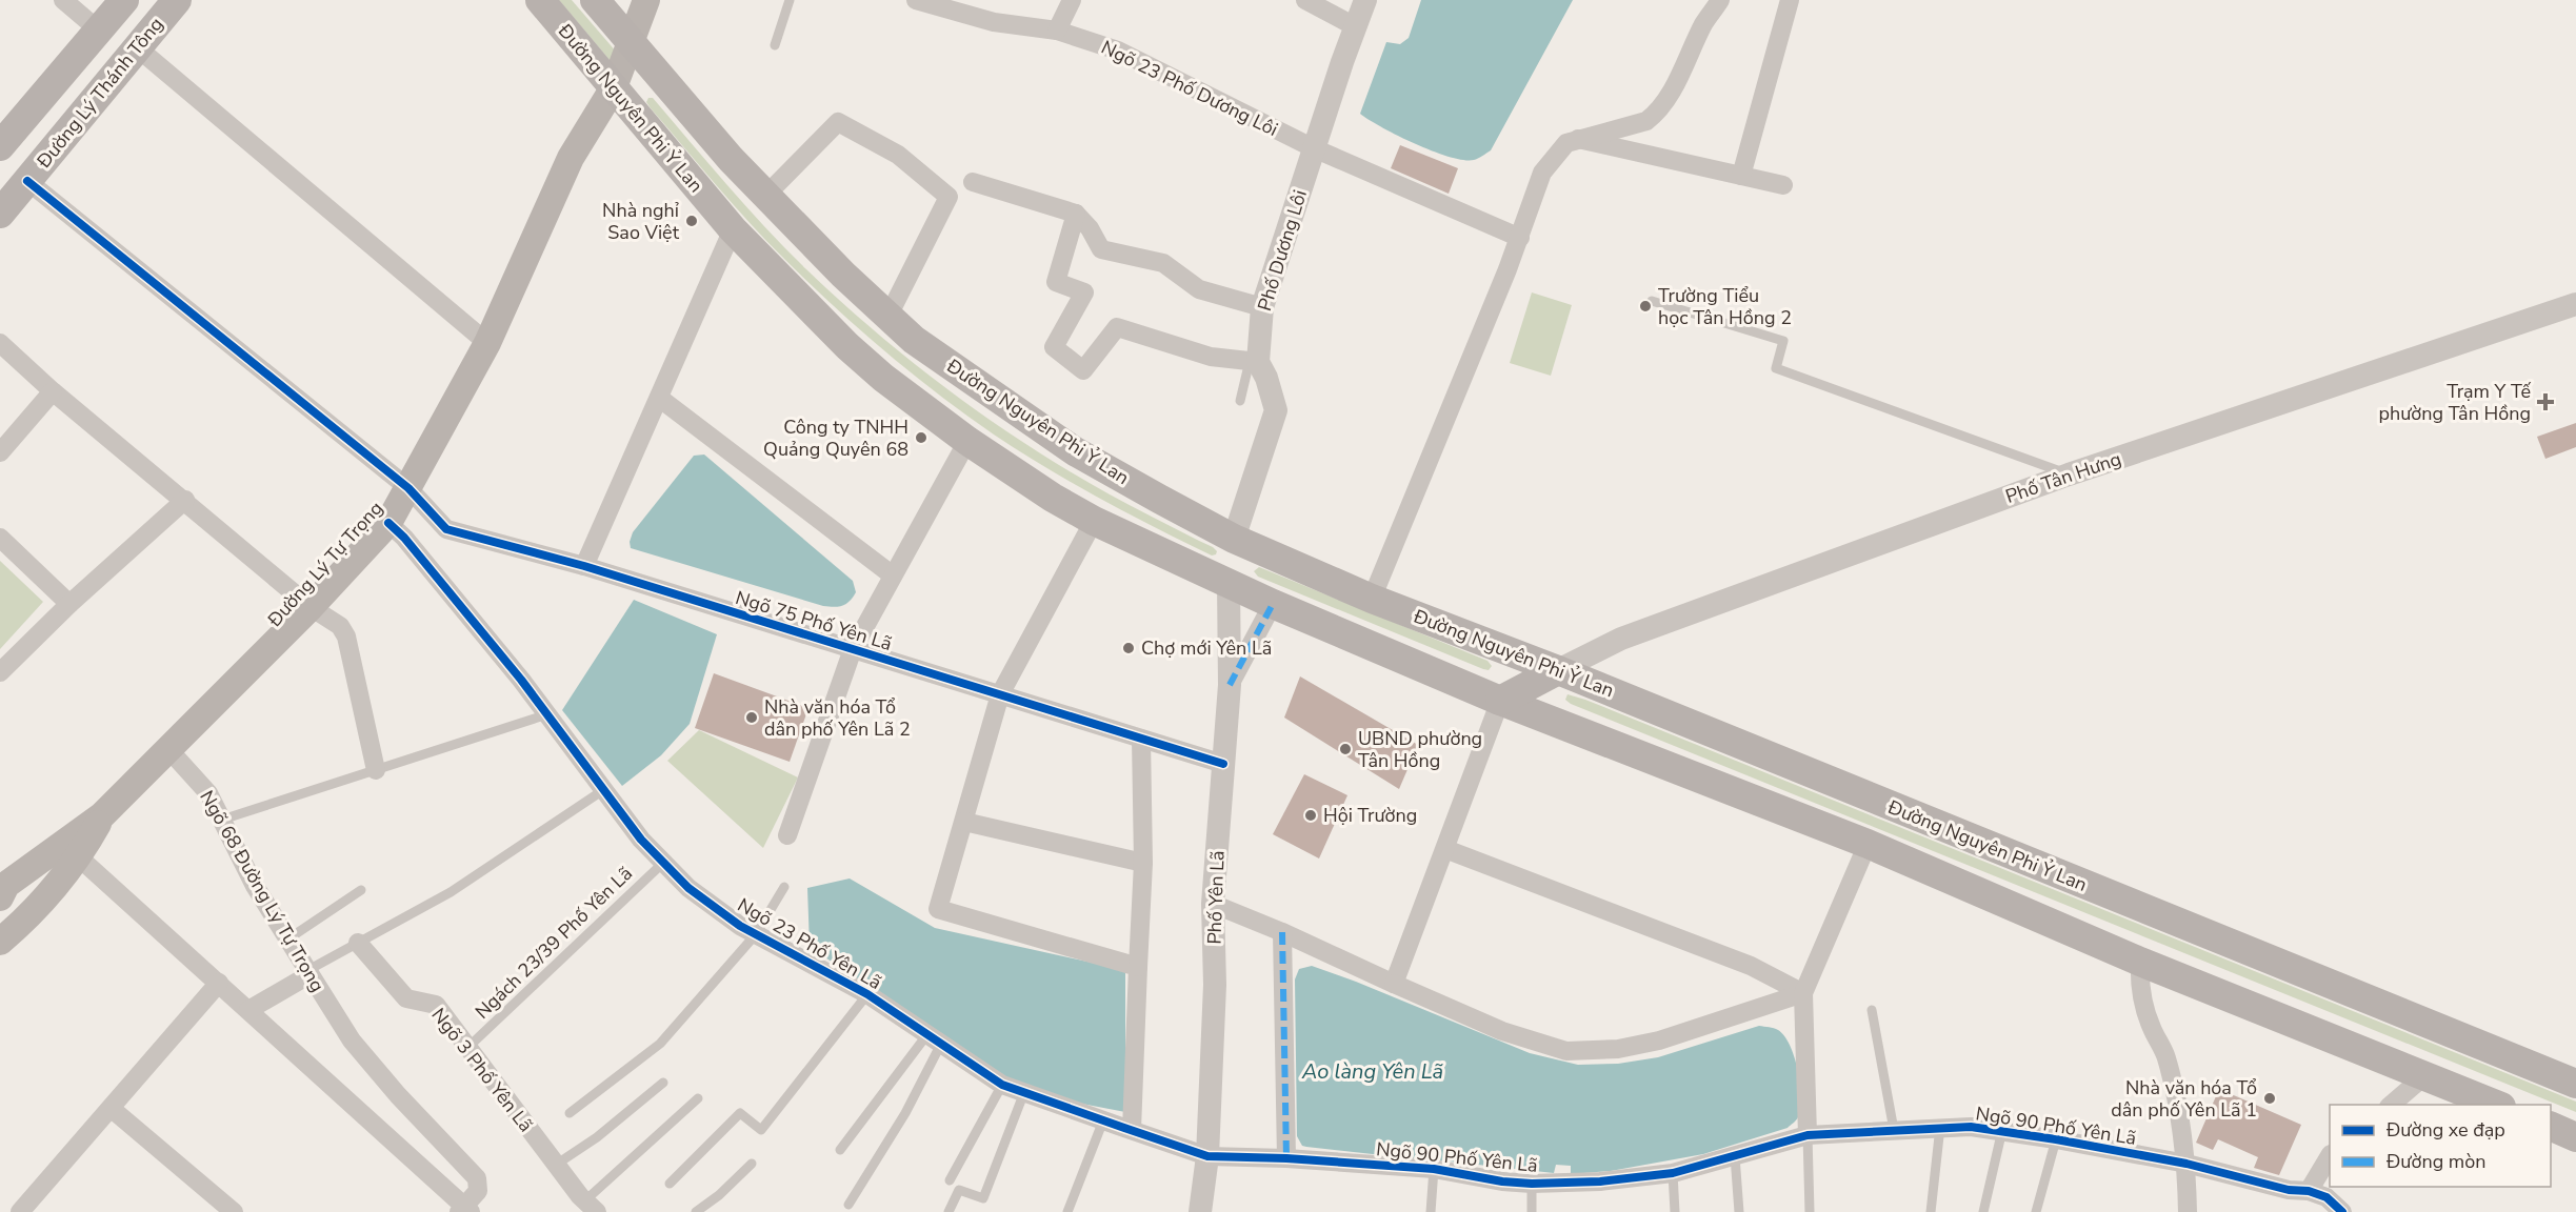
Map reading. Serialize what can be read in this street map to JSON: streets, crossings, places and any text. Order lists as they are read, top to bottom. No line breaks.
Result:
{"streets":{"main road":["Đường Lý Thánh Tông","Đường Nguyên Phi Ỷ Lan","Đường Lý Tự Trọng"],"street":["Ngõ 23 Phố Dương Lôi","Phố Dương Lôi","Phố Tân Hưng","Ngõ 75 Phố Yên Lã","Ngõ 68 Đường Lý Tự Trọng","Phố Yên Lã","Ngõ 23 Phố Yên Lã","Ngõ 3 Phố Yên Lã","Ngõ 90 Phố Yên Lã"],"lane":["Ngách 23/39 Phố Yên Lã"]},"crossings":[["Ngõ 23 Phố Dương Lôi","Phố Dương Lôi"],["Đường Lý Thánh Tông","Ngõ 75 Phố Yên Lã"],["Đường Nguyên Phi Ỷ Lan","Phố Dương Lôi"],["Đường Nguyên Phi Ỷ Lan","Phố Tân Hưng"],["Đường Nguyên Phi Ỷ Lan","Đường Lý Tự Trọng"],["Đường Nguyên Phi Ỷ Lan","Phố Yên Lã"],["Đường Lý Tự Trọng","Ngõ 75 Phố Yên Lã"],["Đường Lý Tự Trọng","Ngõ 68 Đường Lý Tự Trọng"],["Đường Lý Tự Trọng","Ngõ 23 Phố Yên Lã"],["Ngõ 75 Phố Yên Lã","Phố Yên Lã"],["Phố Yên Lã","Ngõ 23 Phố Yên Lã"],["Phố Yên Lã","Ngõ 90 Phố Yên Lã"],["Ngách 23/39 Phố Yên Lã","Ngõ 23 Phố Yên Lã"],["Ngách 23/39 Phố Yên Lã","Ngõ 3 Phố Yên Lã"],["Ngõ 23 Phố Yên Lã","Ngõ 90 Phố Yên Lã"]],"water":["Ao làng Yên Lã"],"places":{"other":["Nhà nghỉ Sao Việt","Trường Tiểu học Tân Hồng 2","Công ty TNHH Quảng Quyên 68","Chợ mới Yên Lã","Nhà văn hóa Tổ dân phố Yên Lã 2","UBND phường Tân Hồng","Hội Trường","Nhà văn hóa Tổ dân phố Yên Lã 1"],"health":["Trạm Y Tế phường Tân Hồng"]},"legend":["Đường xe đạp","Đường mòn"]}
